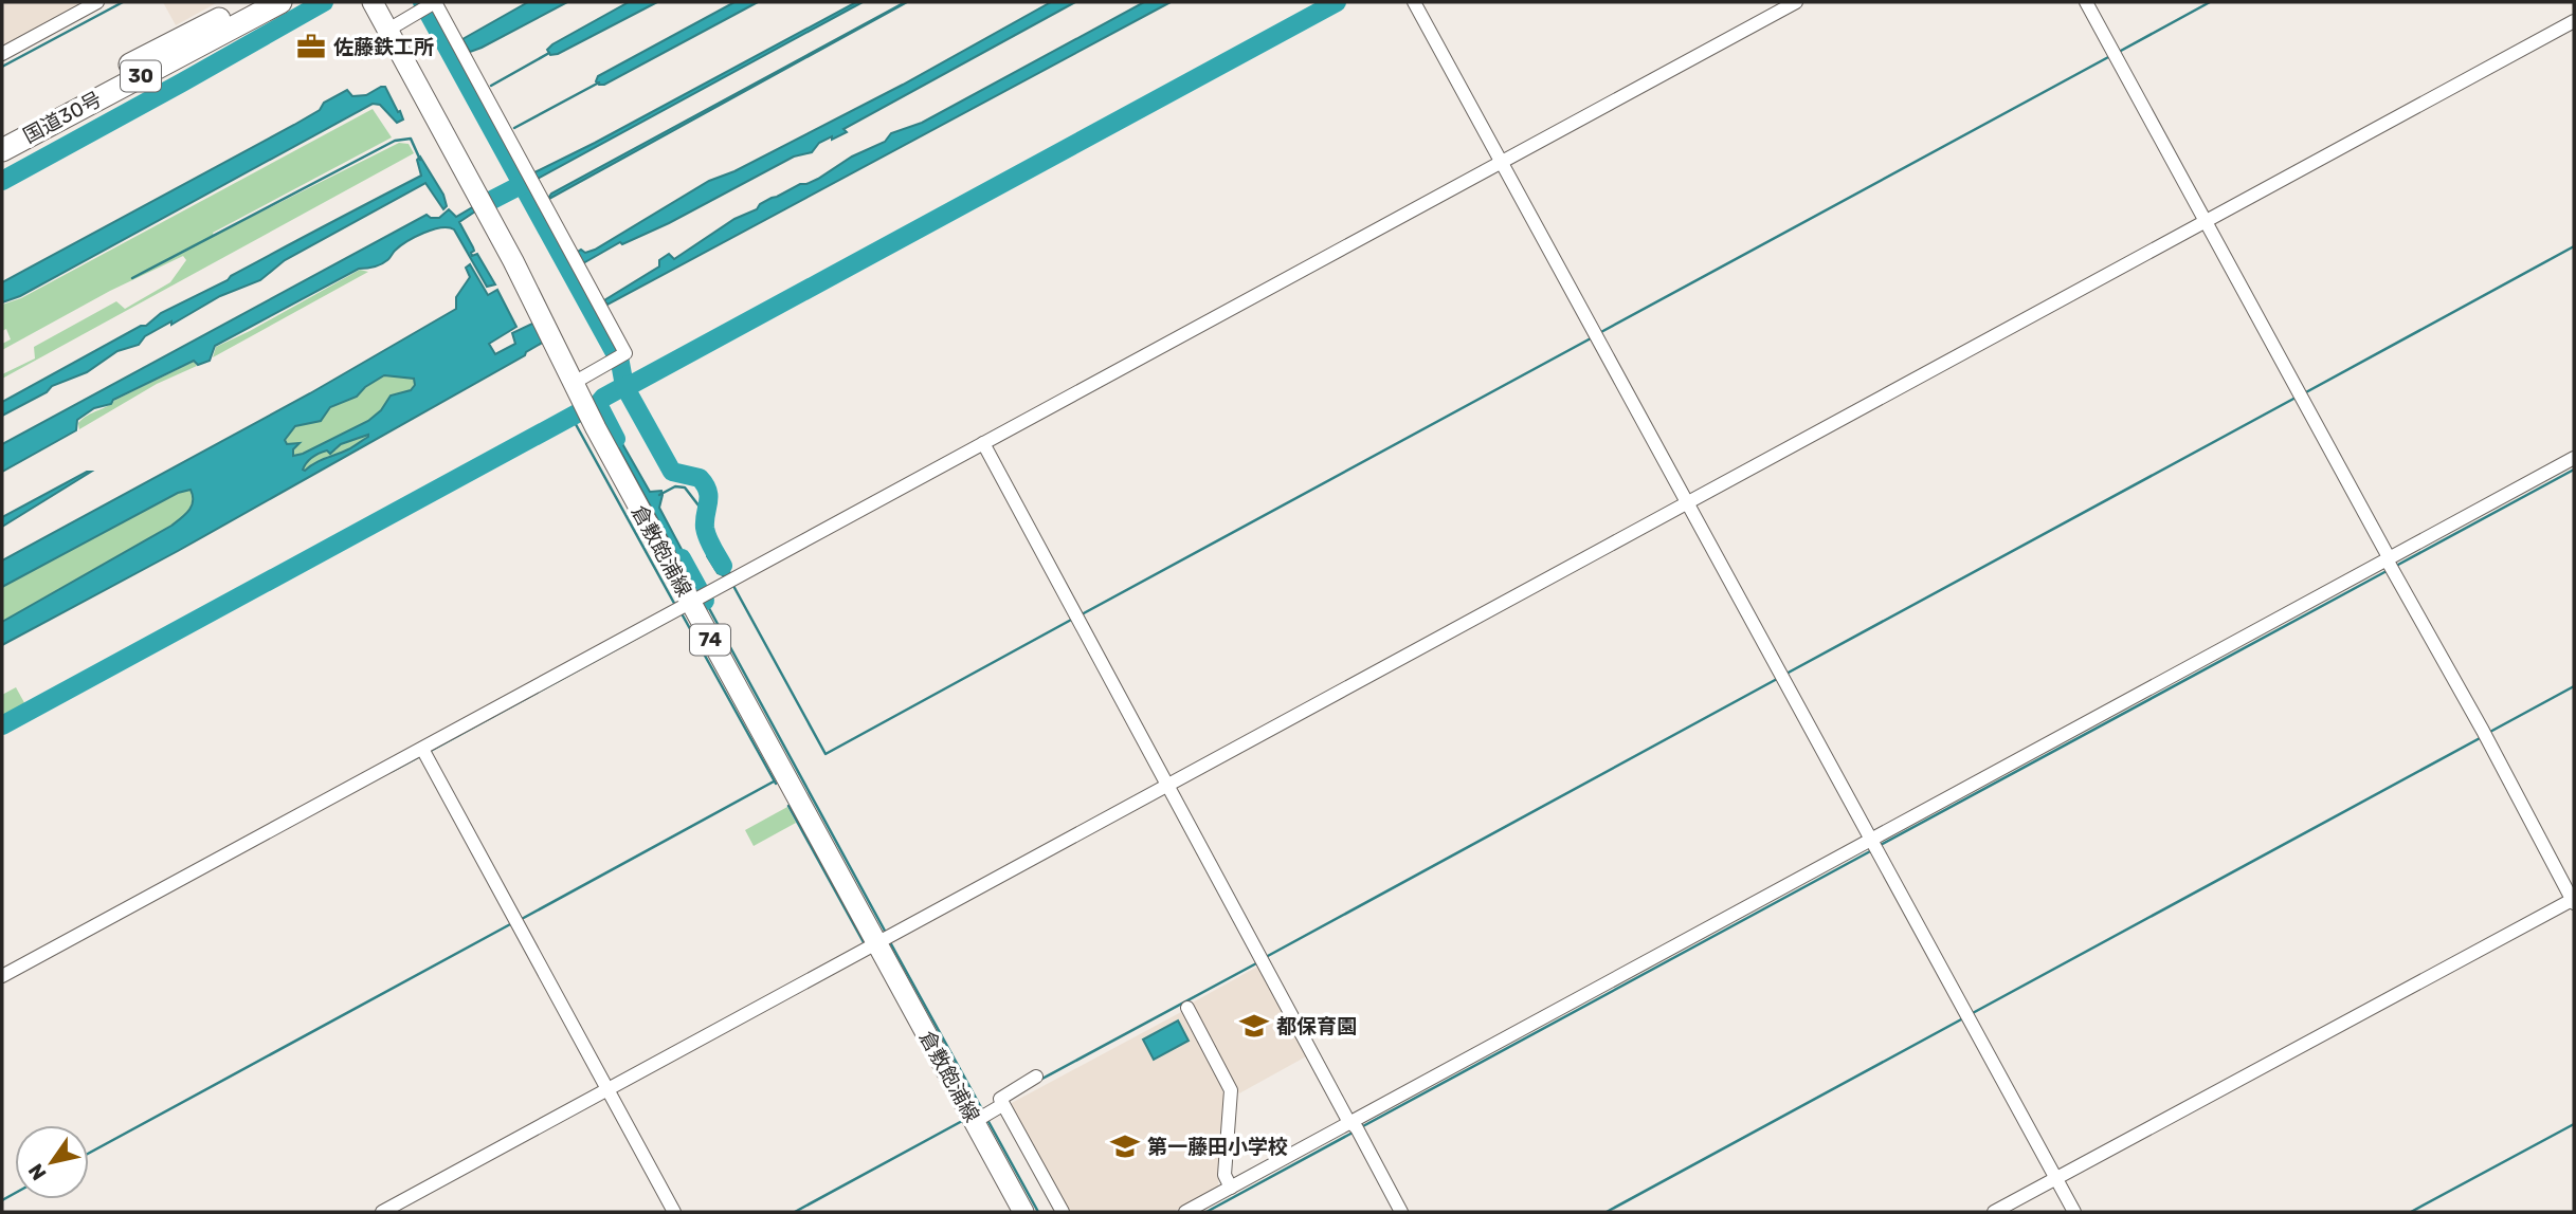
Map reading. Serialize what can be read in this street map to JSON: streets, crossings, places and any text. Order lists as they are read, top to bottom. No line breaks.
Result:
{"streets":{"highway":["30","国道30号"],"main road":["倉敷飽浦線","74"]},"places":{"office":["佐藤鉄工所"],"school or university":["都保育園","第一藤田小学校"]},"north":"bottom left"}
